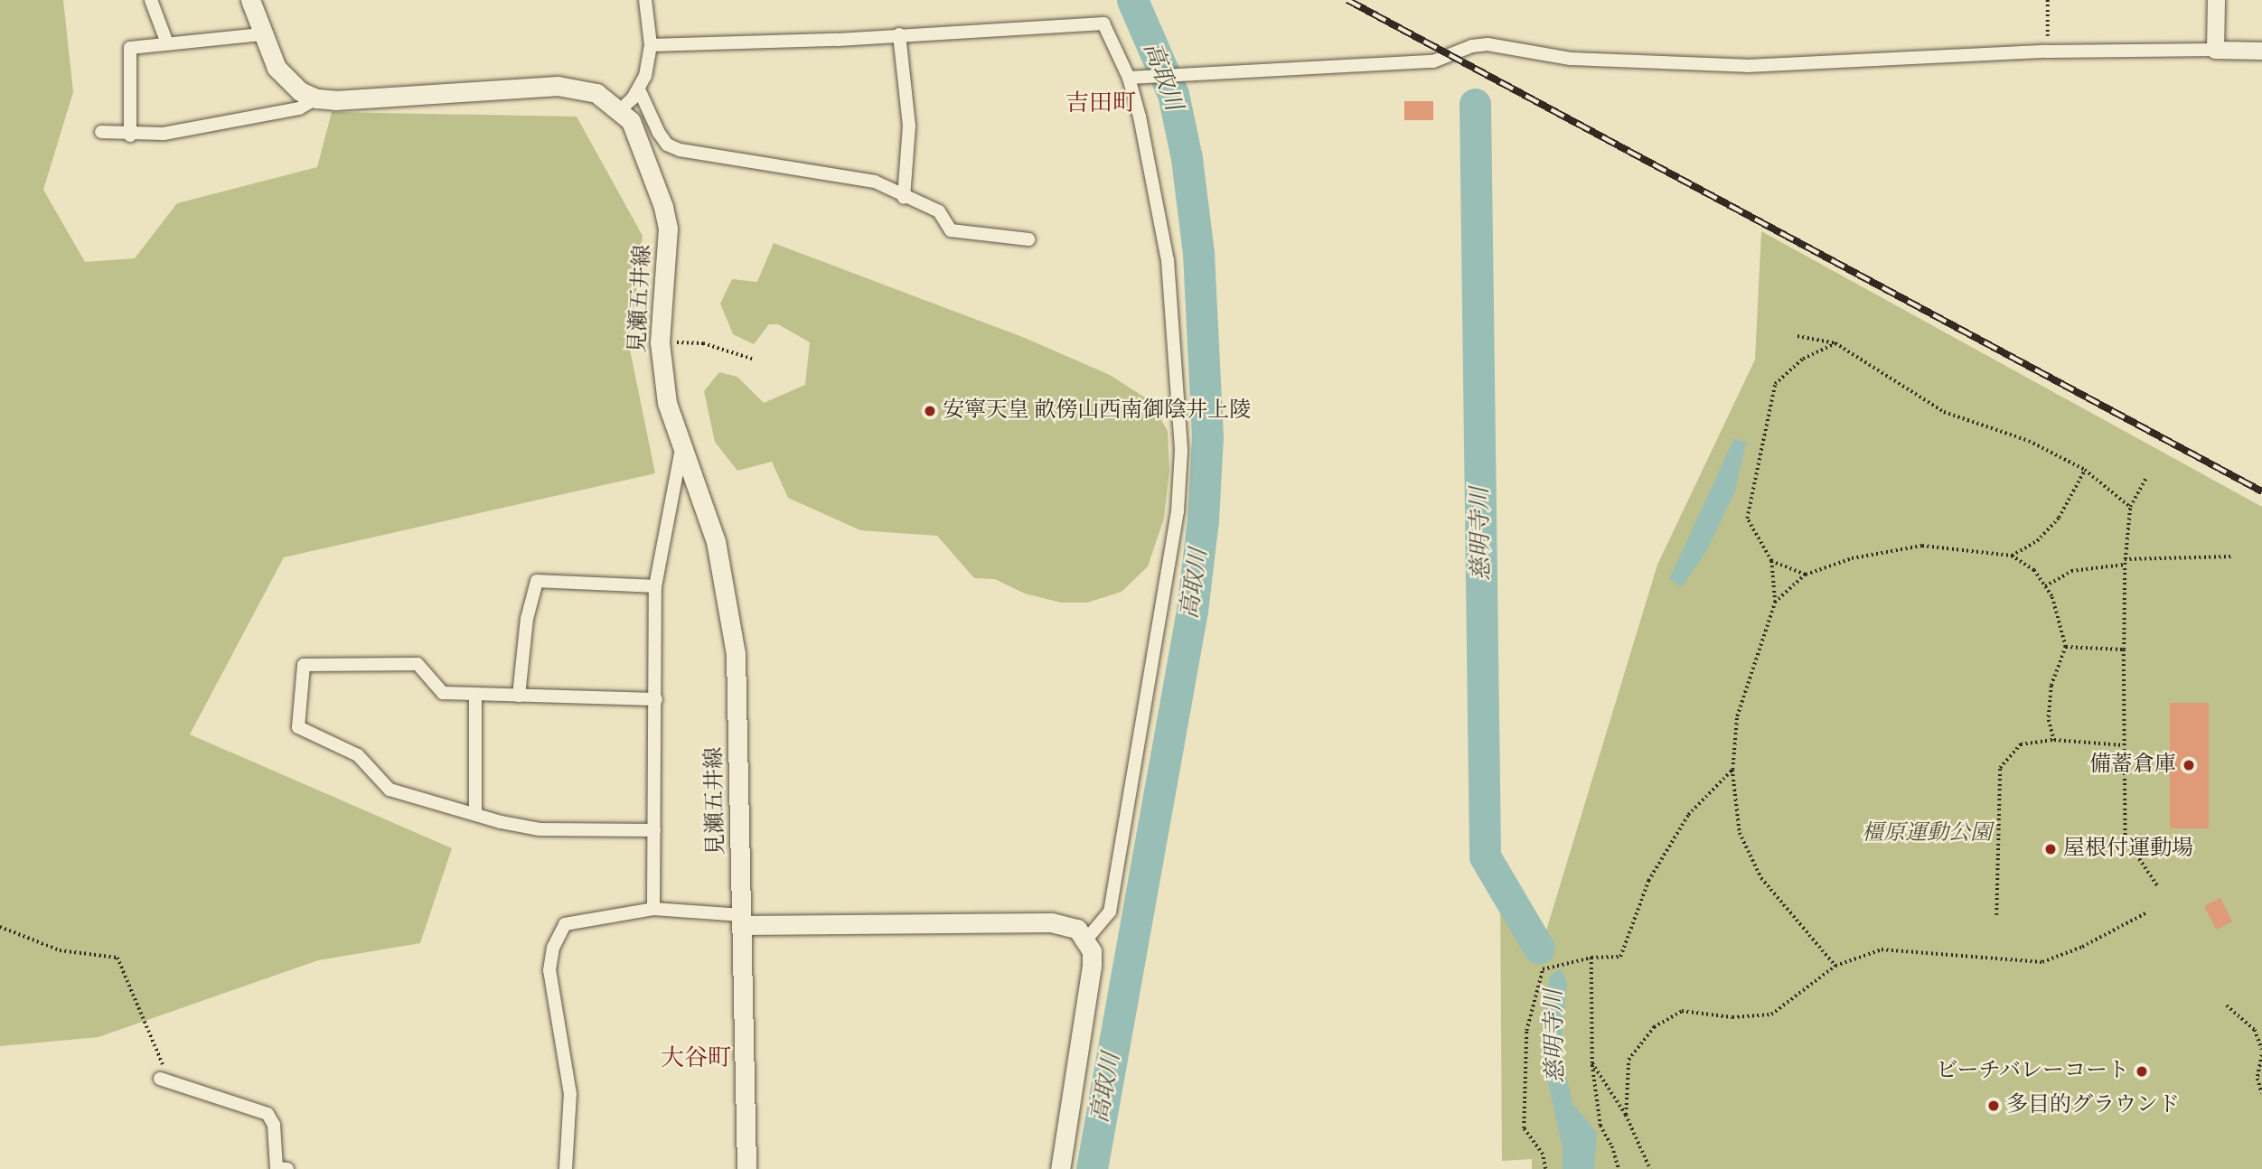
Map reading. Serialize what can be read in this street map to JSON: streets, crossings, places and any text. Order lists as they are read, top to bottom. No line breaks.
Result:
{"streets":{"main road":["見瀬五井線"]},"districts":["吉田町","大谷町"],"water":["高取川","慈明寺川"],"parks":["橿原運動公園"],"places":["安寧天皇 畝傍山西南御陰井上陵","備蓄倉庫","屋根付運動場","ビーチバレーコート","多目的グラウンド"]}
